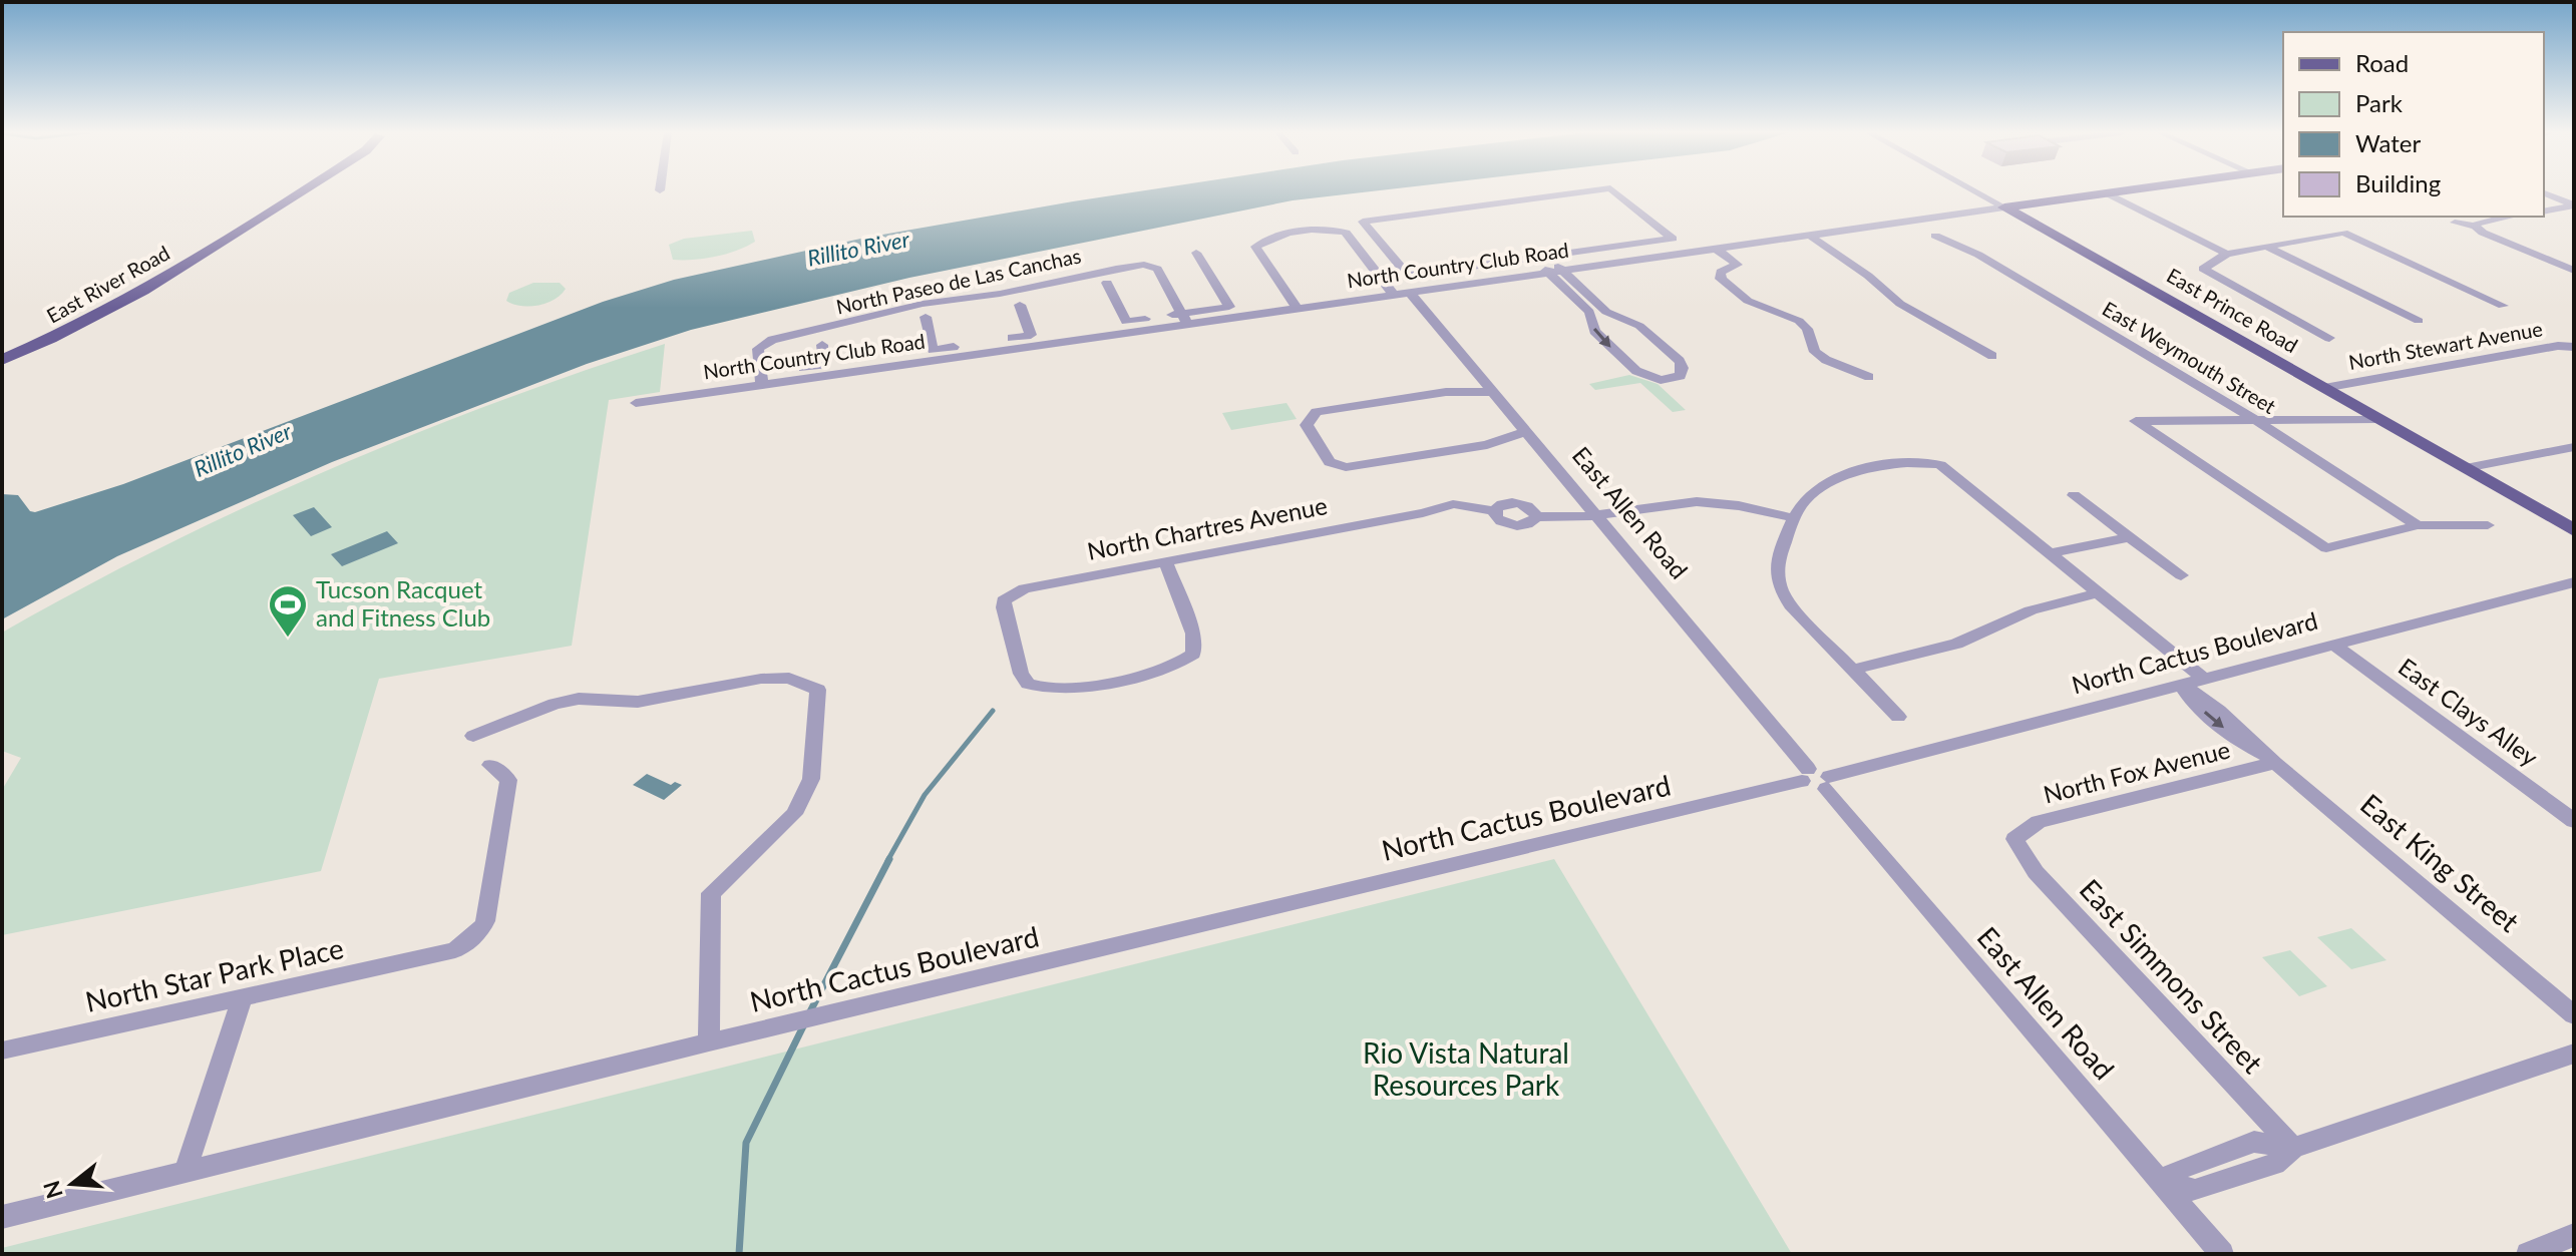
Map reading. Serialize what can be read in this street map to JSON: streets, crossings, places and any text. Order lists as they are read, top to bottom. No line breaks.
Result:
{"streets":{"main road":["North Country Club Road","East River Road","East Prince Road"],"street":["North Paseo de Las Canchas","North Stewart Avenue","East Weymouth Street","East Allen Road","North Chartres Avenue","North Cactus Boulevard","East Clays Alley","North Fox Avenue","East King Street","North Star Park Place","East Simmons Street"]},"crossings":[["North Country Club Road","North Paseo de Las Canchas"],["North Country Club Road","East Prince Road"],["North Country Club Road","East Allen Road"],["East Prince Road","North Stewart Avenue"],["East Allen Road","North Chartres Avenue"],["East Allen Road","North Cactus Boulevard"],["North Cactus Boulevard","East Clays Alley"],["North Cactus Boulevard","East King Street"],["North Fox Avenue","East King Street"],["North Fox Avenue","East Simmons Street"]],"water":["Rillito River"],"parks":["Rio Vista Natural Resources Park"],"places":{"sports":["Tucson Racquet and Fitness Club"]},"legend":["Road","Park","Water","Building"],"north":"left"}
